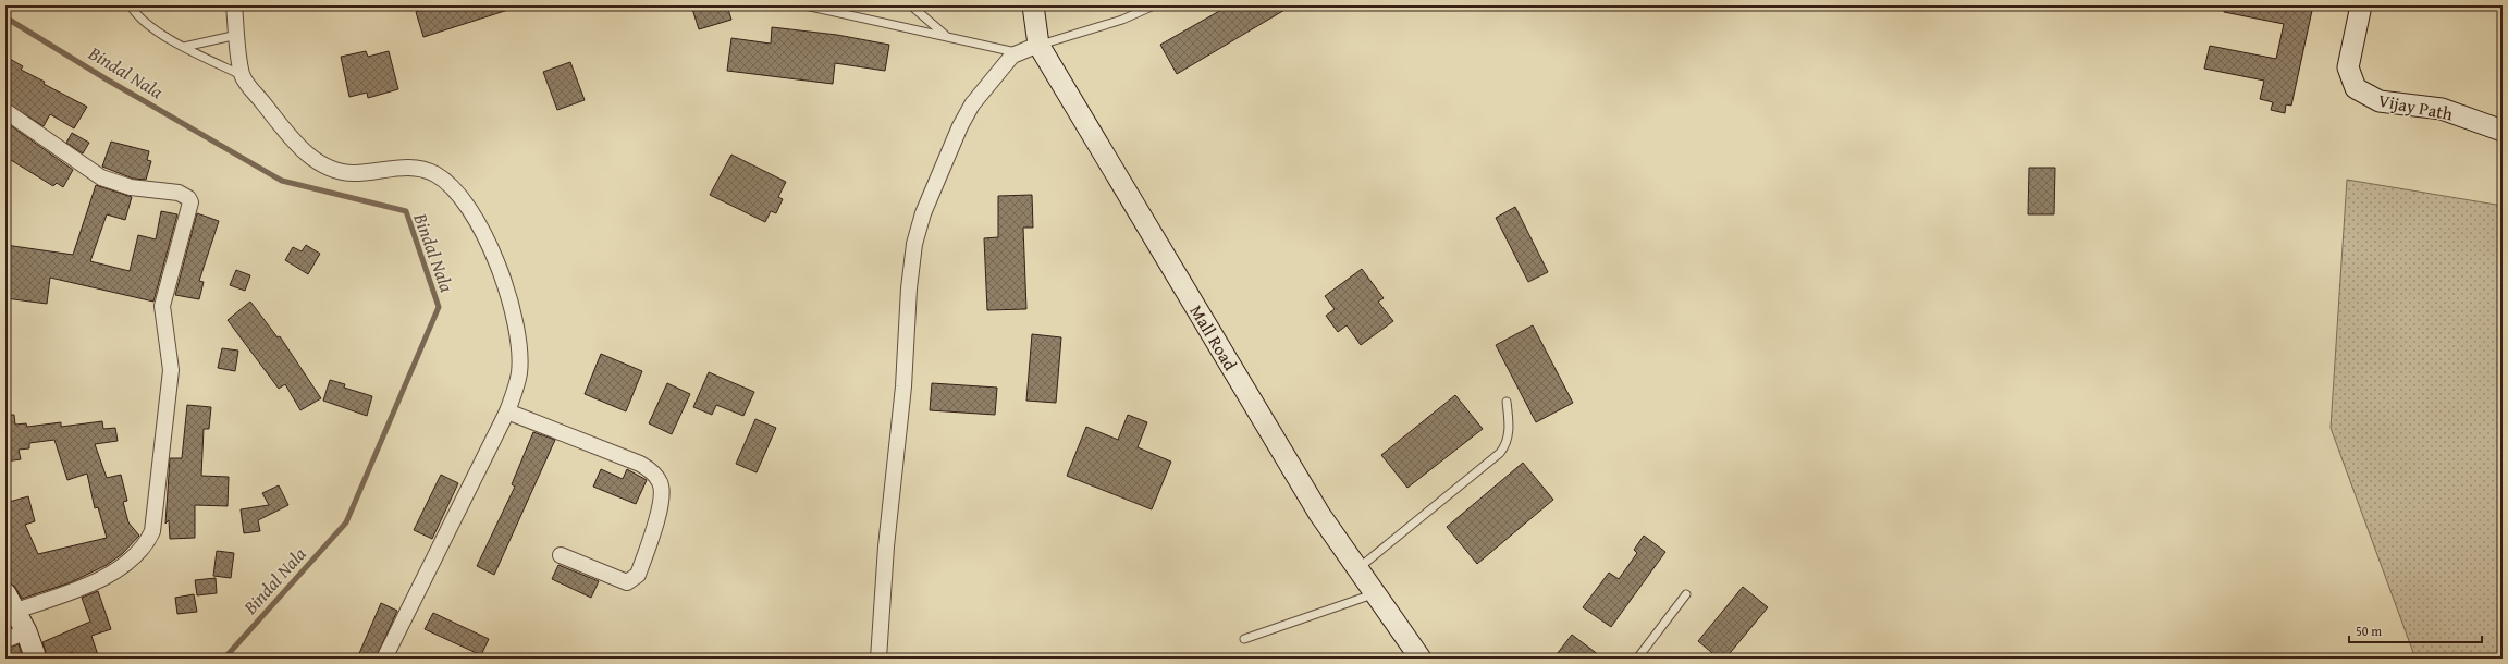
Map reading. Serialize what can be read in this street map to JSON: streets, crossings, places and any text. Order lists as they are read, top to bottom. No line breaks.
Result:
{"streets":{"street":["Vijay Path","Mall Road"]},"water":["Bindal Nala"],"scale_bar":"50 m"}
